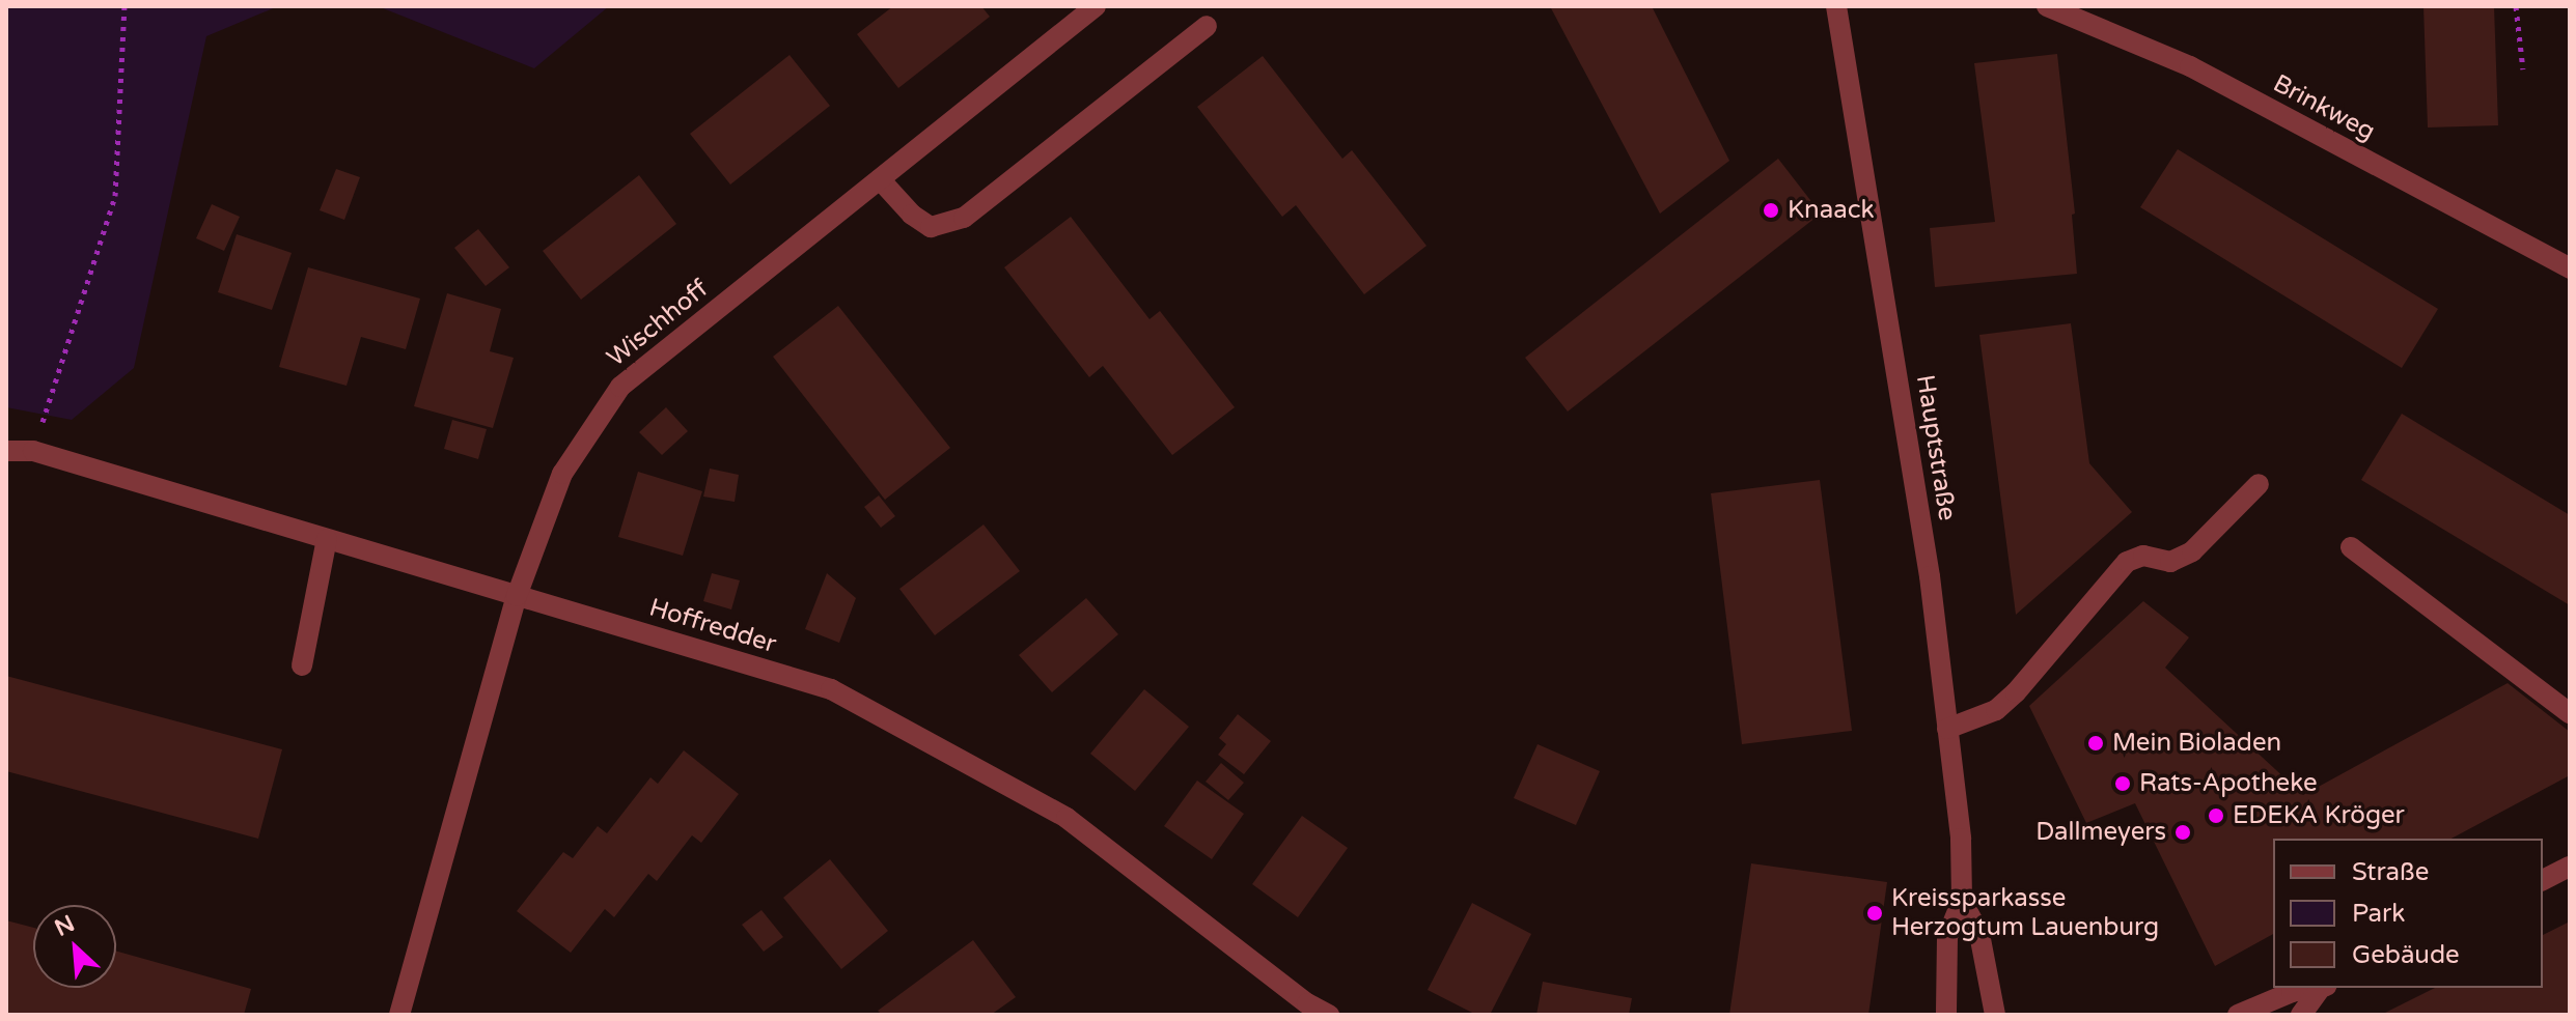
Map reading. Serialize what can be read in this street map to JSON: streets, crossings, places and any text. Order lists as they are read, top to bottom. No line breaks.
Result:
{"streets":{"street":["Brinkweg","Wischhoff","Hauptstraße","Hoffredder"]},"crossings":[["Wischhoff","Hoffredder"]],"places":["Knaack","Mein Bioladen","Rats-Apotheke","EDEKA Kröger","Dallmeyers","Kreissparkasse Herzogtum Lauenburg"],"legend":["Straße","Park","Gebäude"],"north":"top left"}
